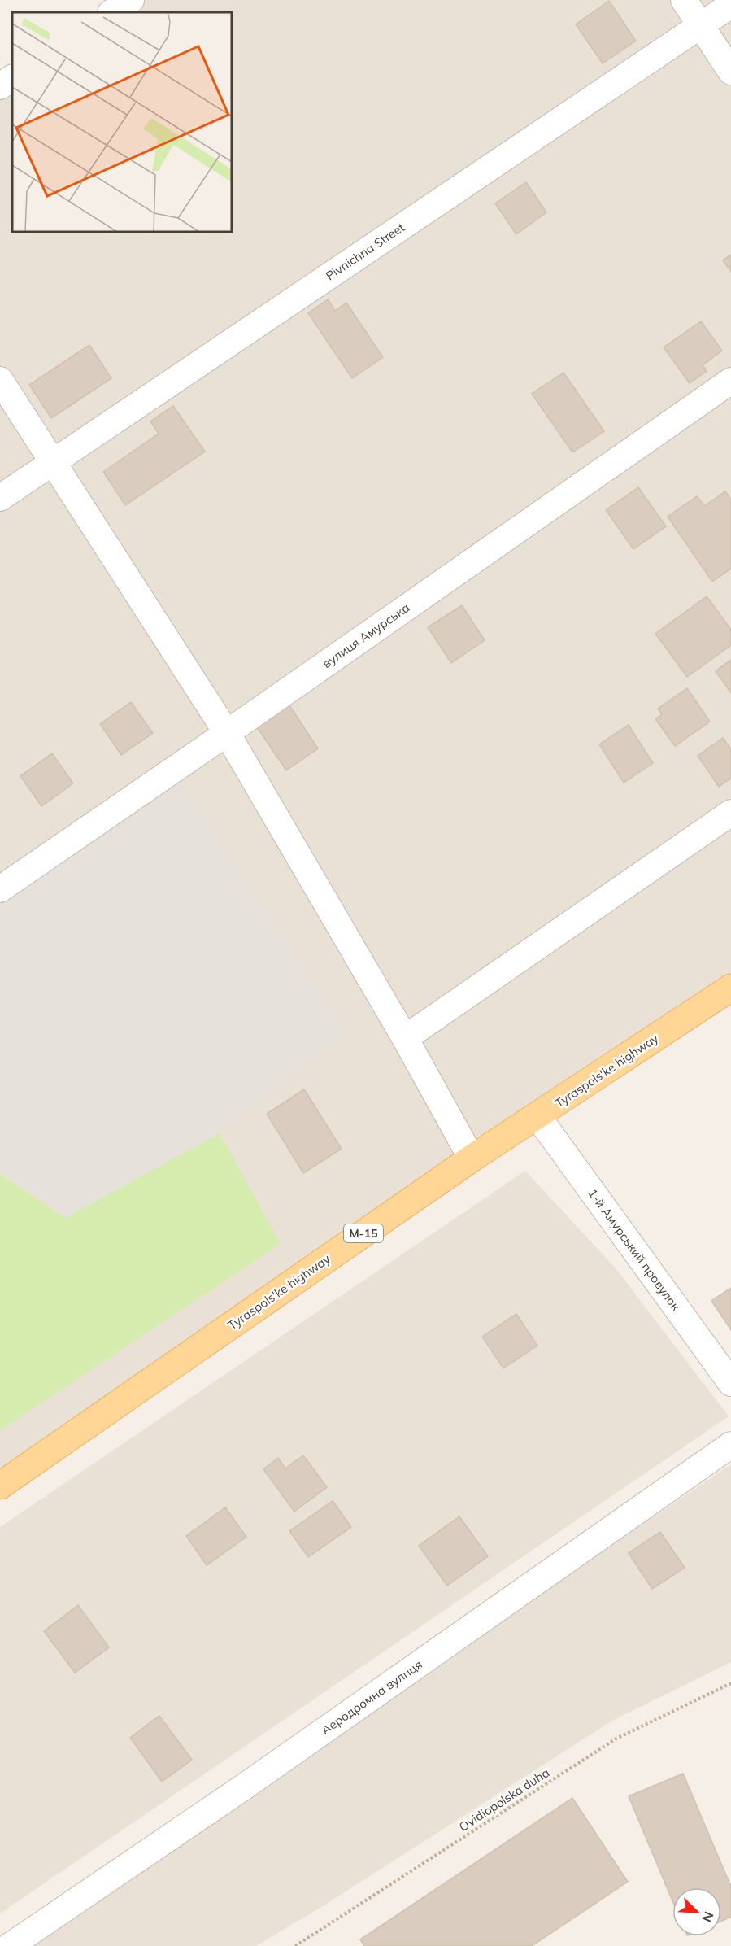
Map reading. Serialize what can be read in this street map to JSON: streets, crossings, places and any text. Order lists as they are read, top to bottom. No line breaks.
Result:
{"streets":{"main road":["Tyraspols'ke highway","М-15"],"street":["Pivnichna Street","вулиця Амурська","1-й Амурський провулок","Аеродромна вулиця"],"path":["Ovidiopolska duha"]},"crossings":[["Tyraspols'ke highway","1-й Амурський провулок"]],"north":"bottom right"}
